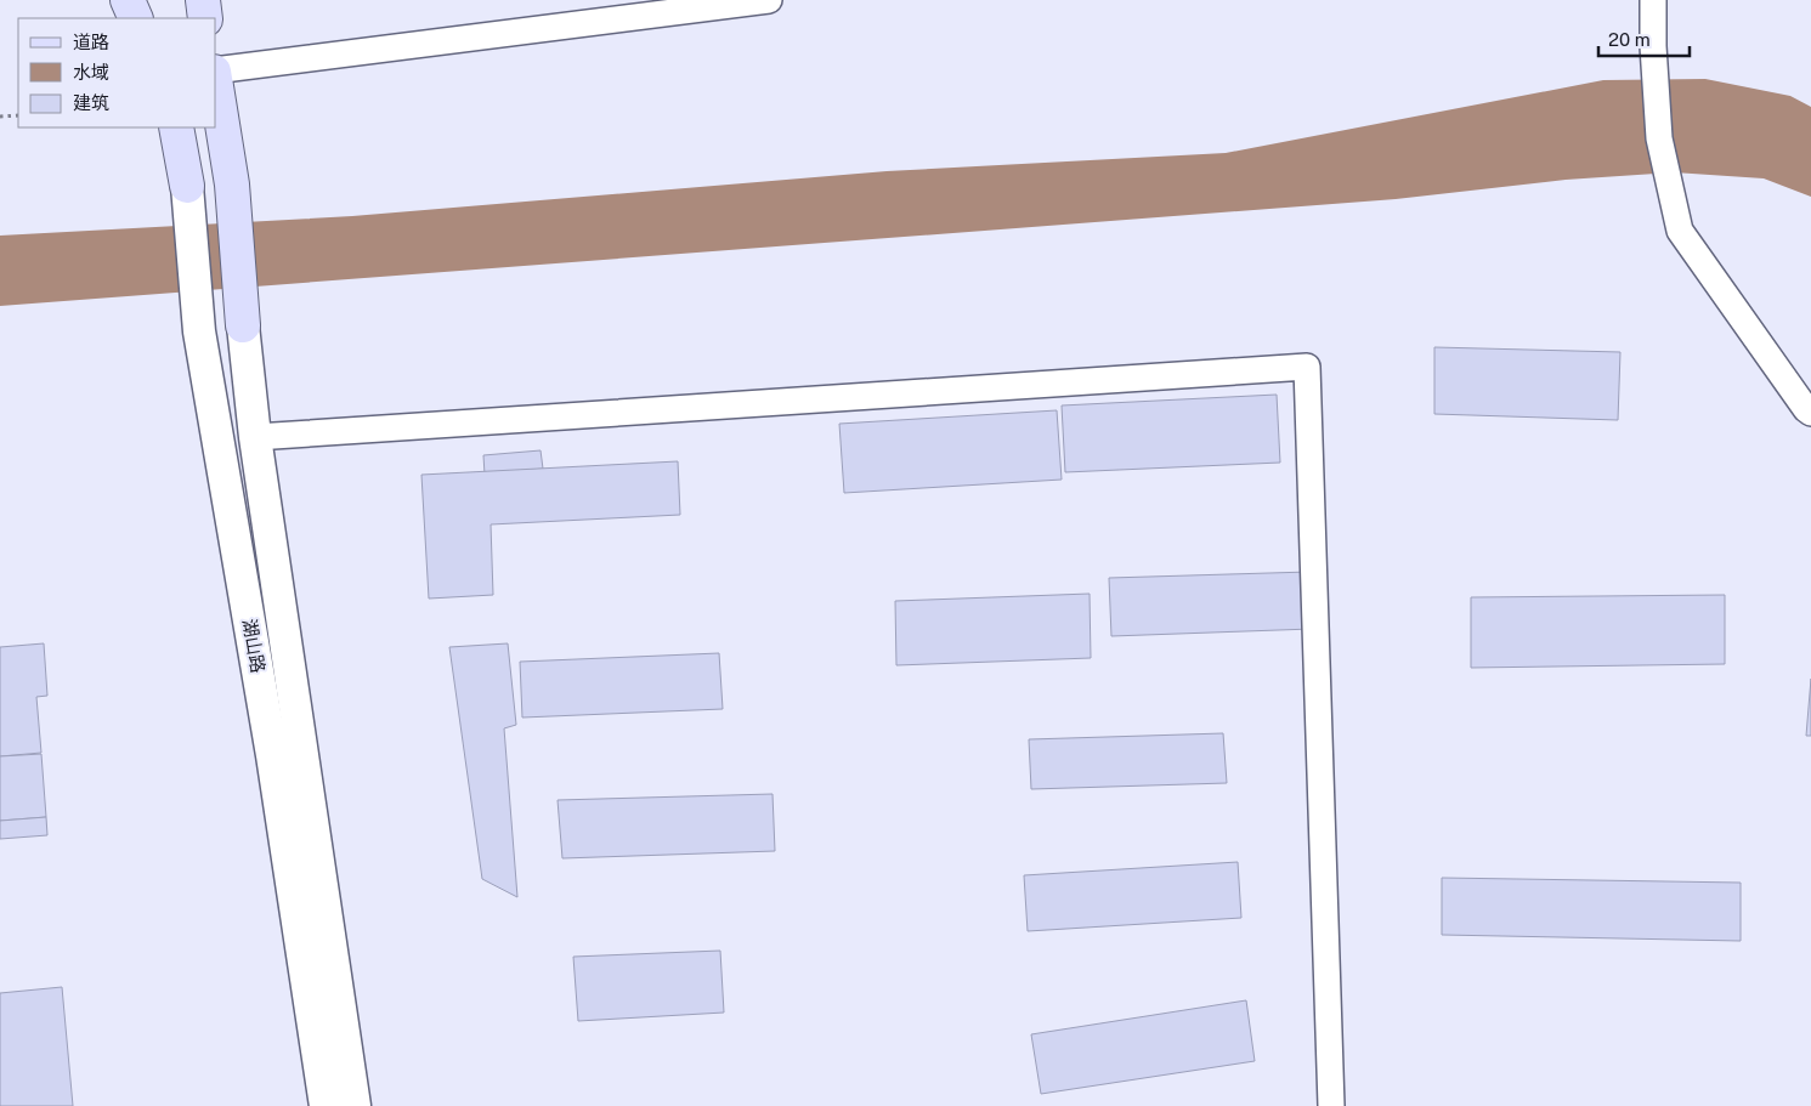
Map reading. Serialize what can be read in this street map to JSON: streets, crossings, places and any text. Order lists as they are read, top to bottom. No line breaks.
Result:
{"streets":{"main road":["湖山路"]},"legend":["道路","水域","建筑"],"scale_bar":"20 m"}
